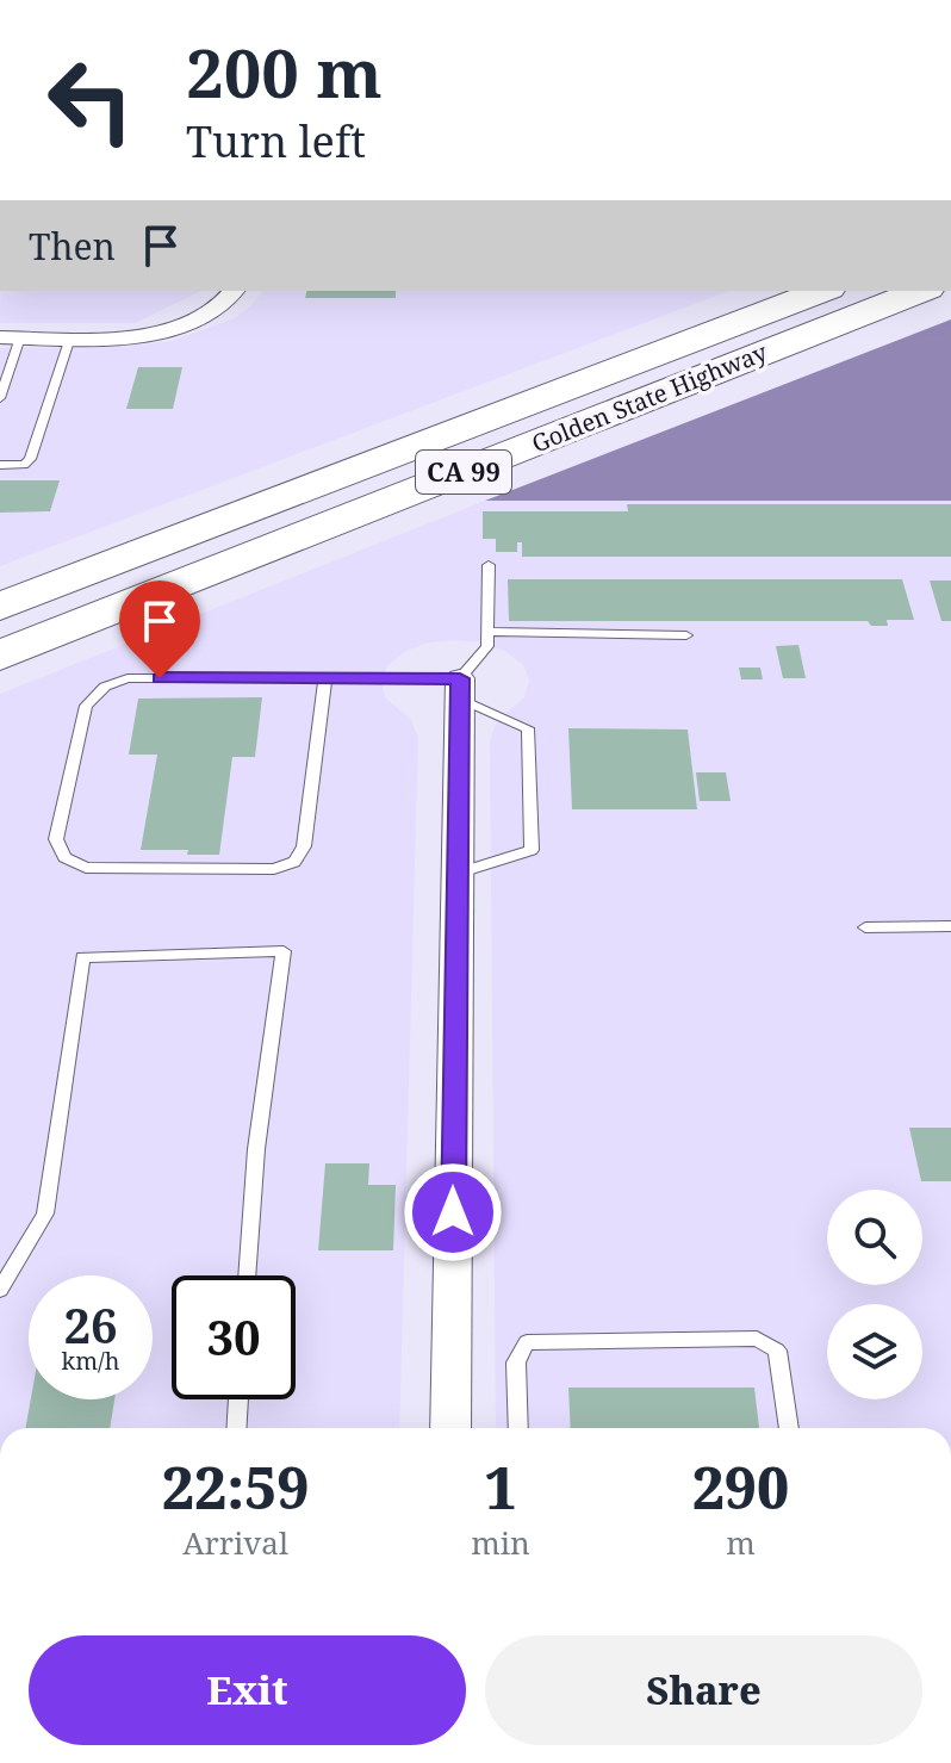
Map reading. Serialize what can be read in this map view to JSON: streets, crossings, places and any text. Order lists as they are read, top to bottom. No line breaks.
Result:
{"streets":{"highway":["Golden State Highway","CA 99"]},"page":{"turn":["200 m","Turn left"],"then":"Then","speed":"26 km/h","limit":"30","eta":["22:59","Arrival","1","min","290","m"],"buttons":["Exit","Share"]}}
